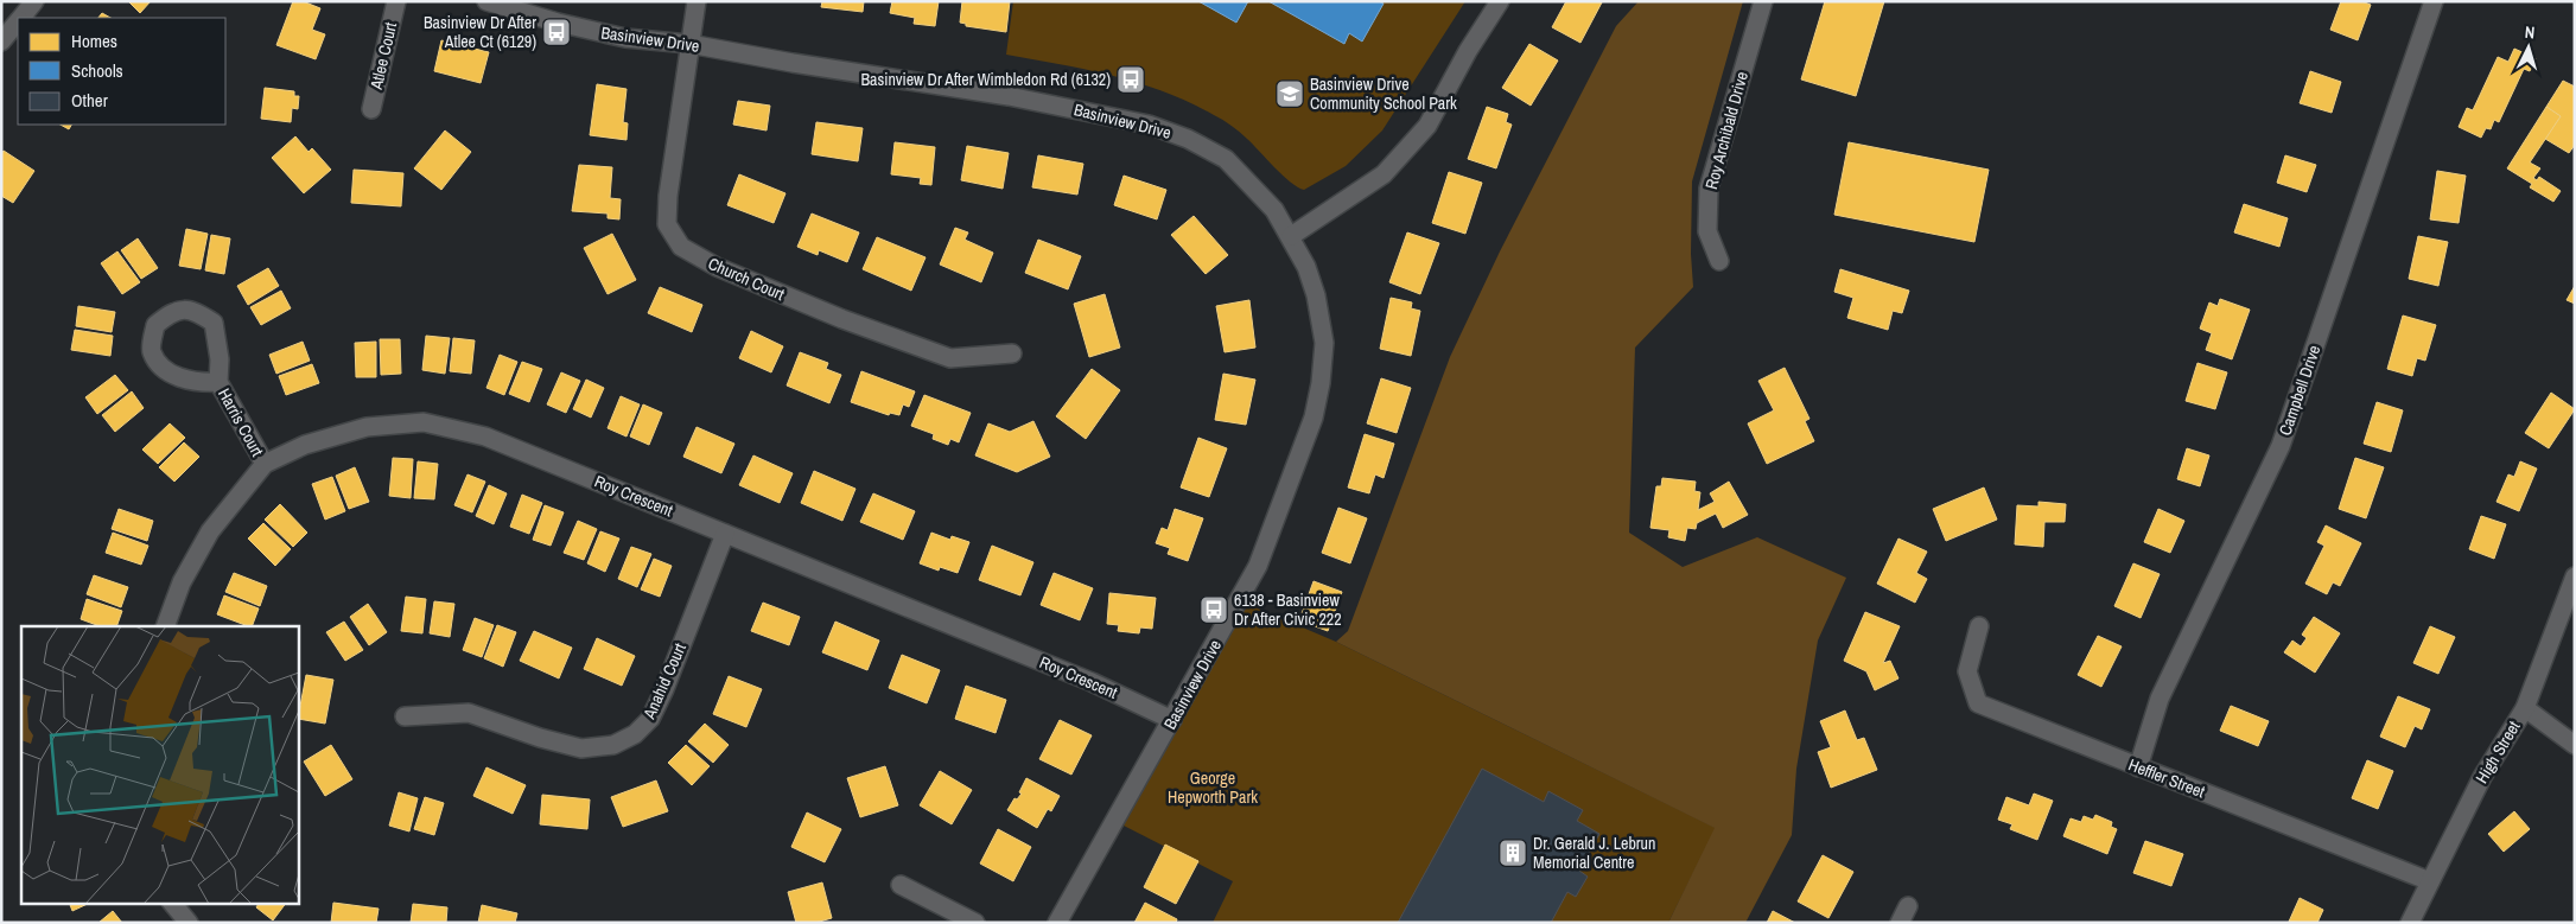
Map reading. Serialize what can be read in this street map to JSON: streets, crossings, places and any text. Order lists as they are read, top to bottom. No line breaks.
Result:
{"streets":{"street":["Basinview Drive","Atlee Court","Roy Archibald Drive","Church Court","Campbell Drive","Harris Court","Roy Crescent","Anahid Court","High Street","Heffler Street"]},"crossings":[["Basinview Drive","Church Court"],["Basinview Drive","Roy Crescent"],["Campbell Drive","Heffler Street"],["Harris Court","Roy Crescent"],["Roy Crescent","Anahid Court"],["High Street","Heffler Street"]],"parks":["George Hepworth Park"],"places":{"bus stop":["Basinview Dr After Atlee Ct (6129)","Basinview Dr After Wimbledon Rd (6132)","6138 - Basinview Dr After Civic 222"],"school or university":["Basinview Drive Community School Park"],"building":["Dr. Gerald J. Lebrun Memorial Centre"]},"legend":["Homes","Schools","Other"],"north":"top"}
